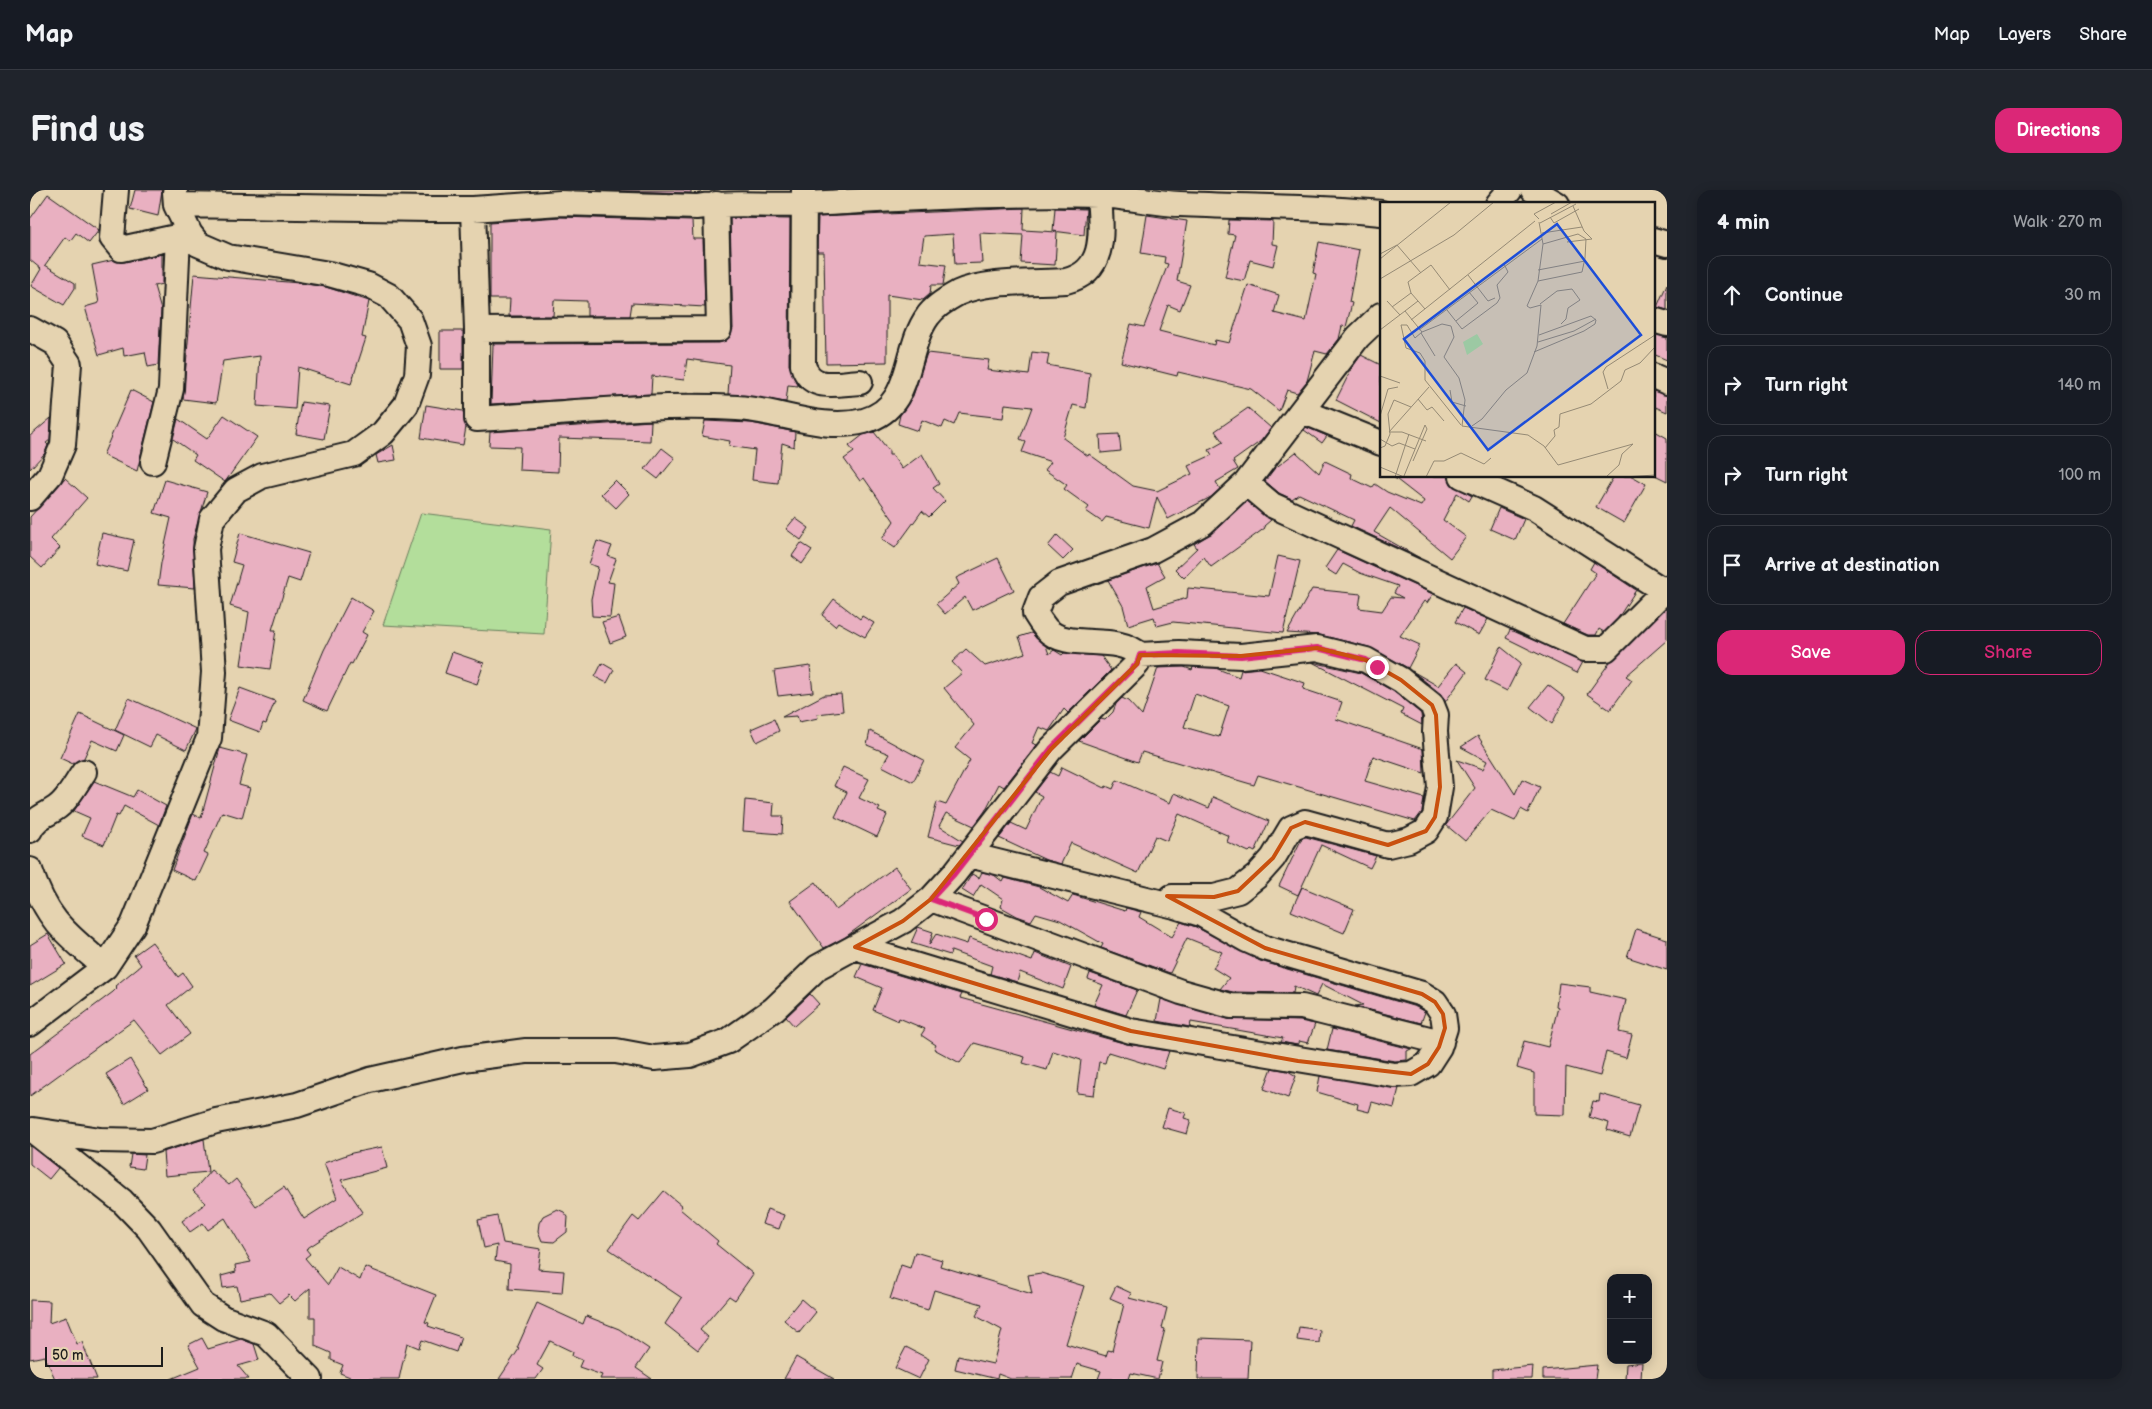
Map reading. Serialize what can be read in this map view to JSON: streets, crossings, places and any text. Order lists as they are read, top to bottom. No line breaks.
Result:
{"scale_bar":"50 m","page":{"header":"Map","nav":["Map","Layers","Share"],"buttons":["Directions",["Save","Share"]],"title":"Find us","heading":["4 min","Walk · 270 m"],"list":[["Continue","30 m"],["Turn right","140 m"],["Turn right","100 m"],"Arrive at destination"],"map_buttons":["+","−"],"scale":"50 m"}}
